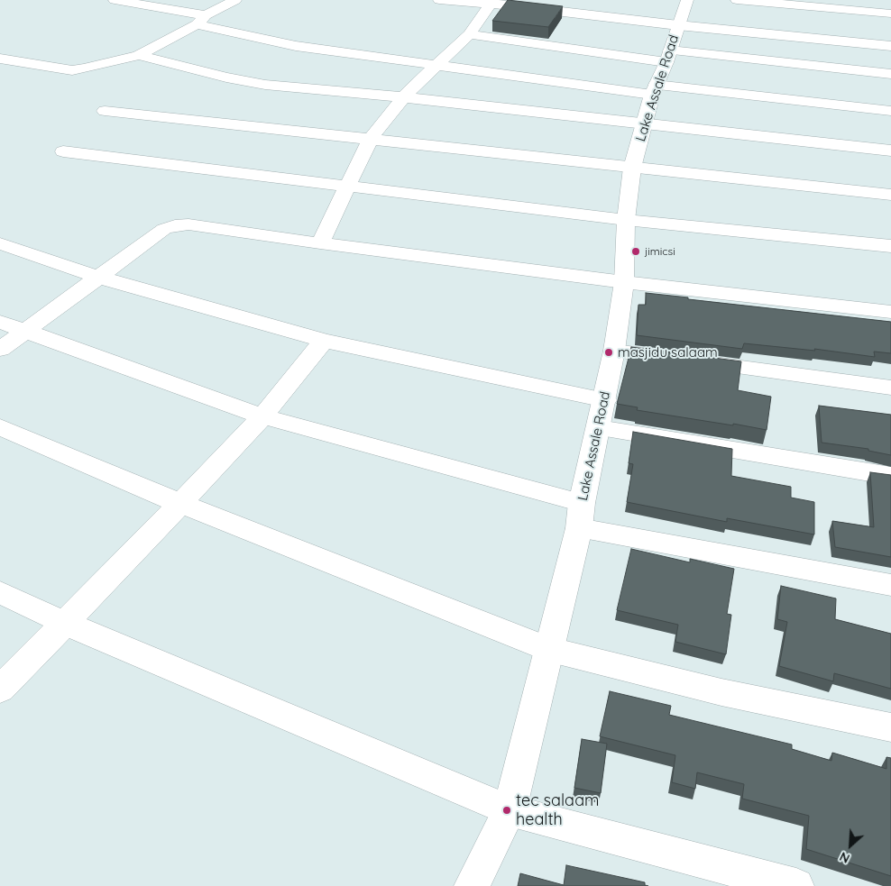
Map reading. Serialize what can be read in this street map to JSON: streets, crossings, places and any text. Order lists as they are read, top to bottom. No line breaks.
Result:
{"streets":{"street":["Lake Assale Road"]},"places":["jimicsi","masjidu salaam","tec salaam health"],"north":"bottom left"}
